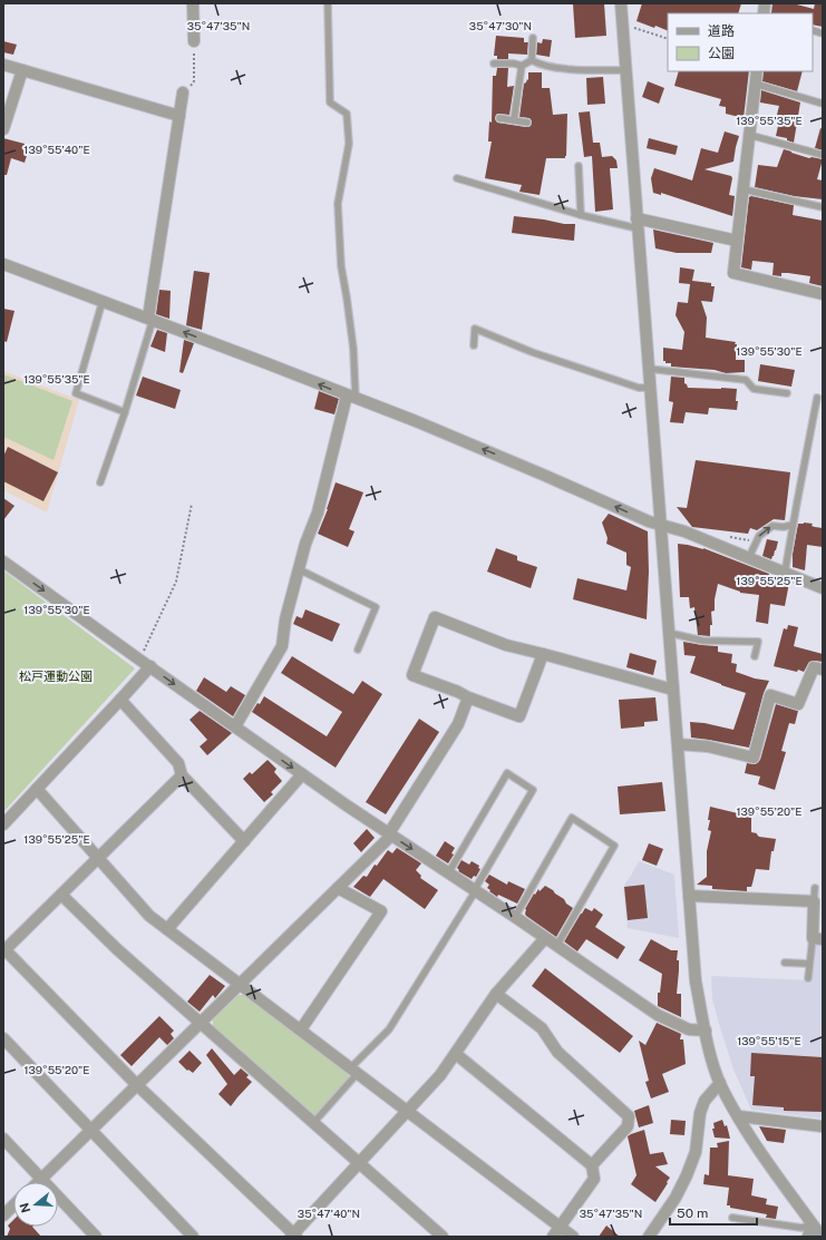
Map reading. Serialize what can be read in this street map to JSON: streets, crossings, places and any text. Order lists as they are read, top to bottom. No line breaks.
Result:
{"parks":["松戸運動公園"],"legend":["道路","公園"],"scale_bar":"50 m","north":"left","coordinates":["35°47'35\"N","35°47'30\"N","139°55'35\"E","139°55'40\"E","139°55'30\"E","139°55'25\"E","139°55'20\"E","139°55'15\"E","35°47'40\"N"]}
